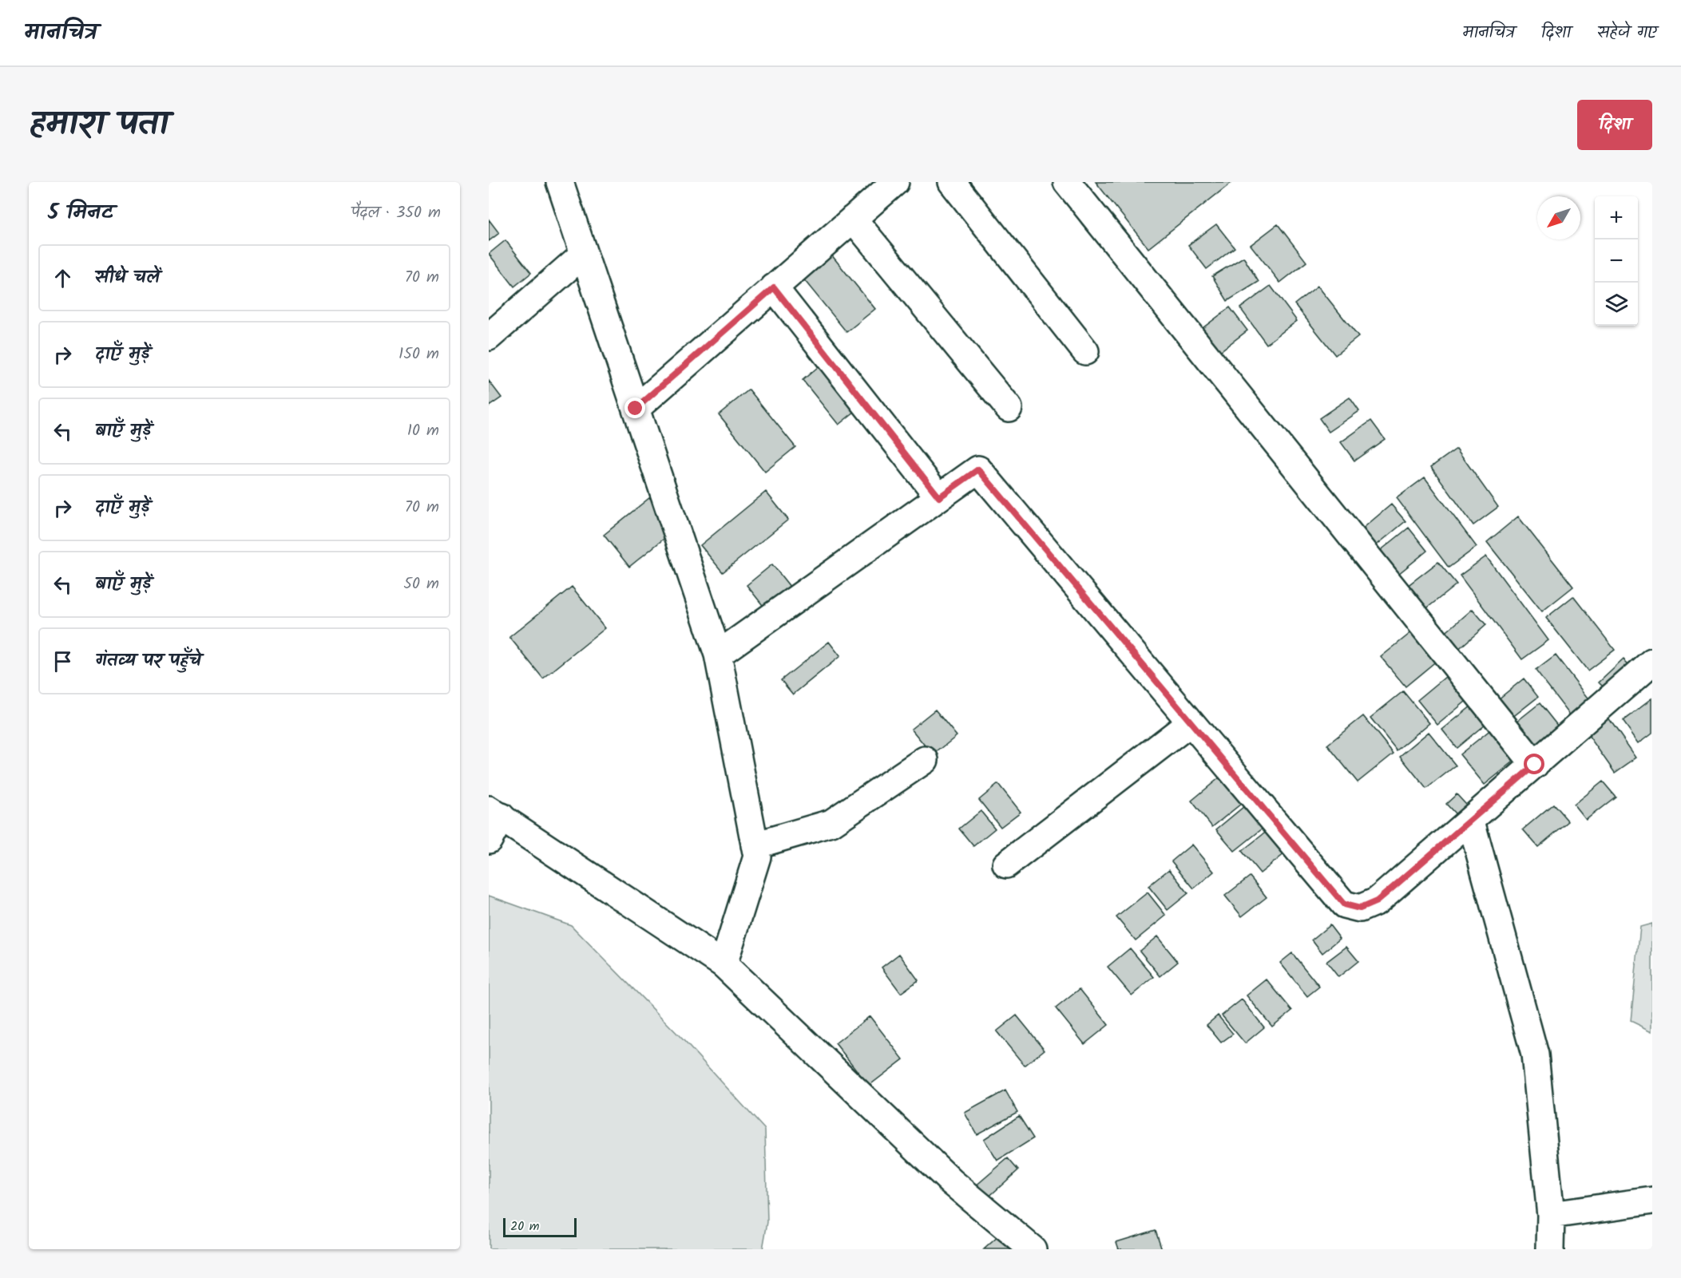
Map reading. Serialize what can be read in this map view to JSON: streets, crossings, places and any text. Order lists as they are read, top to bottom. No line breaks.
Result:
{"scale_bar":"20 m","north":"bottom left","page":{"header":"मानचित्र","nav":["मानचित्र","दिशा","सहेजे गए"],"title":"हमारा पता","buttons":"दिशा","heading":["5 मिनट","पैदल · 350 m"],"map_buttons":["+","−"],"list":[["सीधे चलें","70 m"],["दाएँ मुड़ें","150 m"],["बाएँ मुड़ें","10 m"],["दाएँ मुड़ें","70 m"],["बाएँ मुड़ें","50 m"],"गंतव्य पर पहुँचे"],"scale":"20 m"}}
